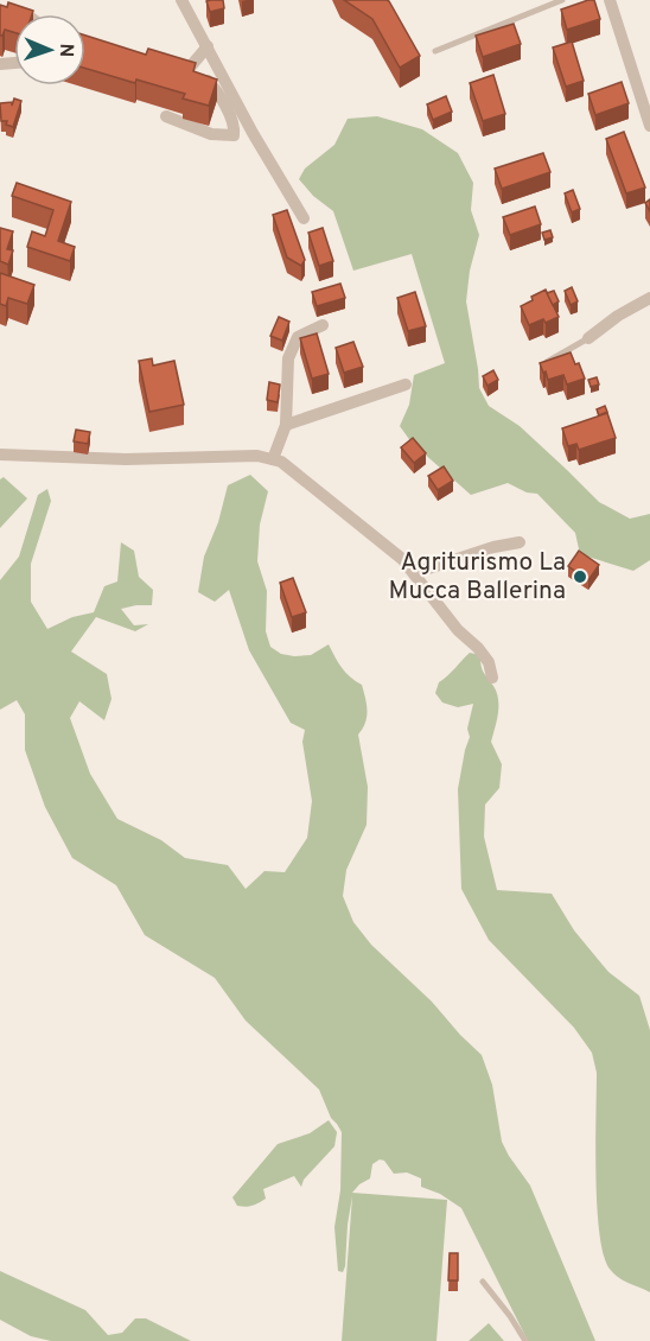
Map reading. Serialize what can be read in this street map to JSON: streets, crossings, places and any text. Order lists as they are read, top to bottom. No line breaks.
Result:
{"places":["Agriturismo La Mucca Ballerina"],"north":"right"}
